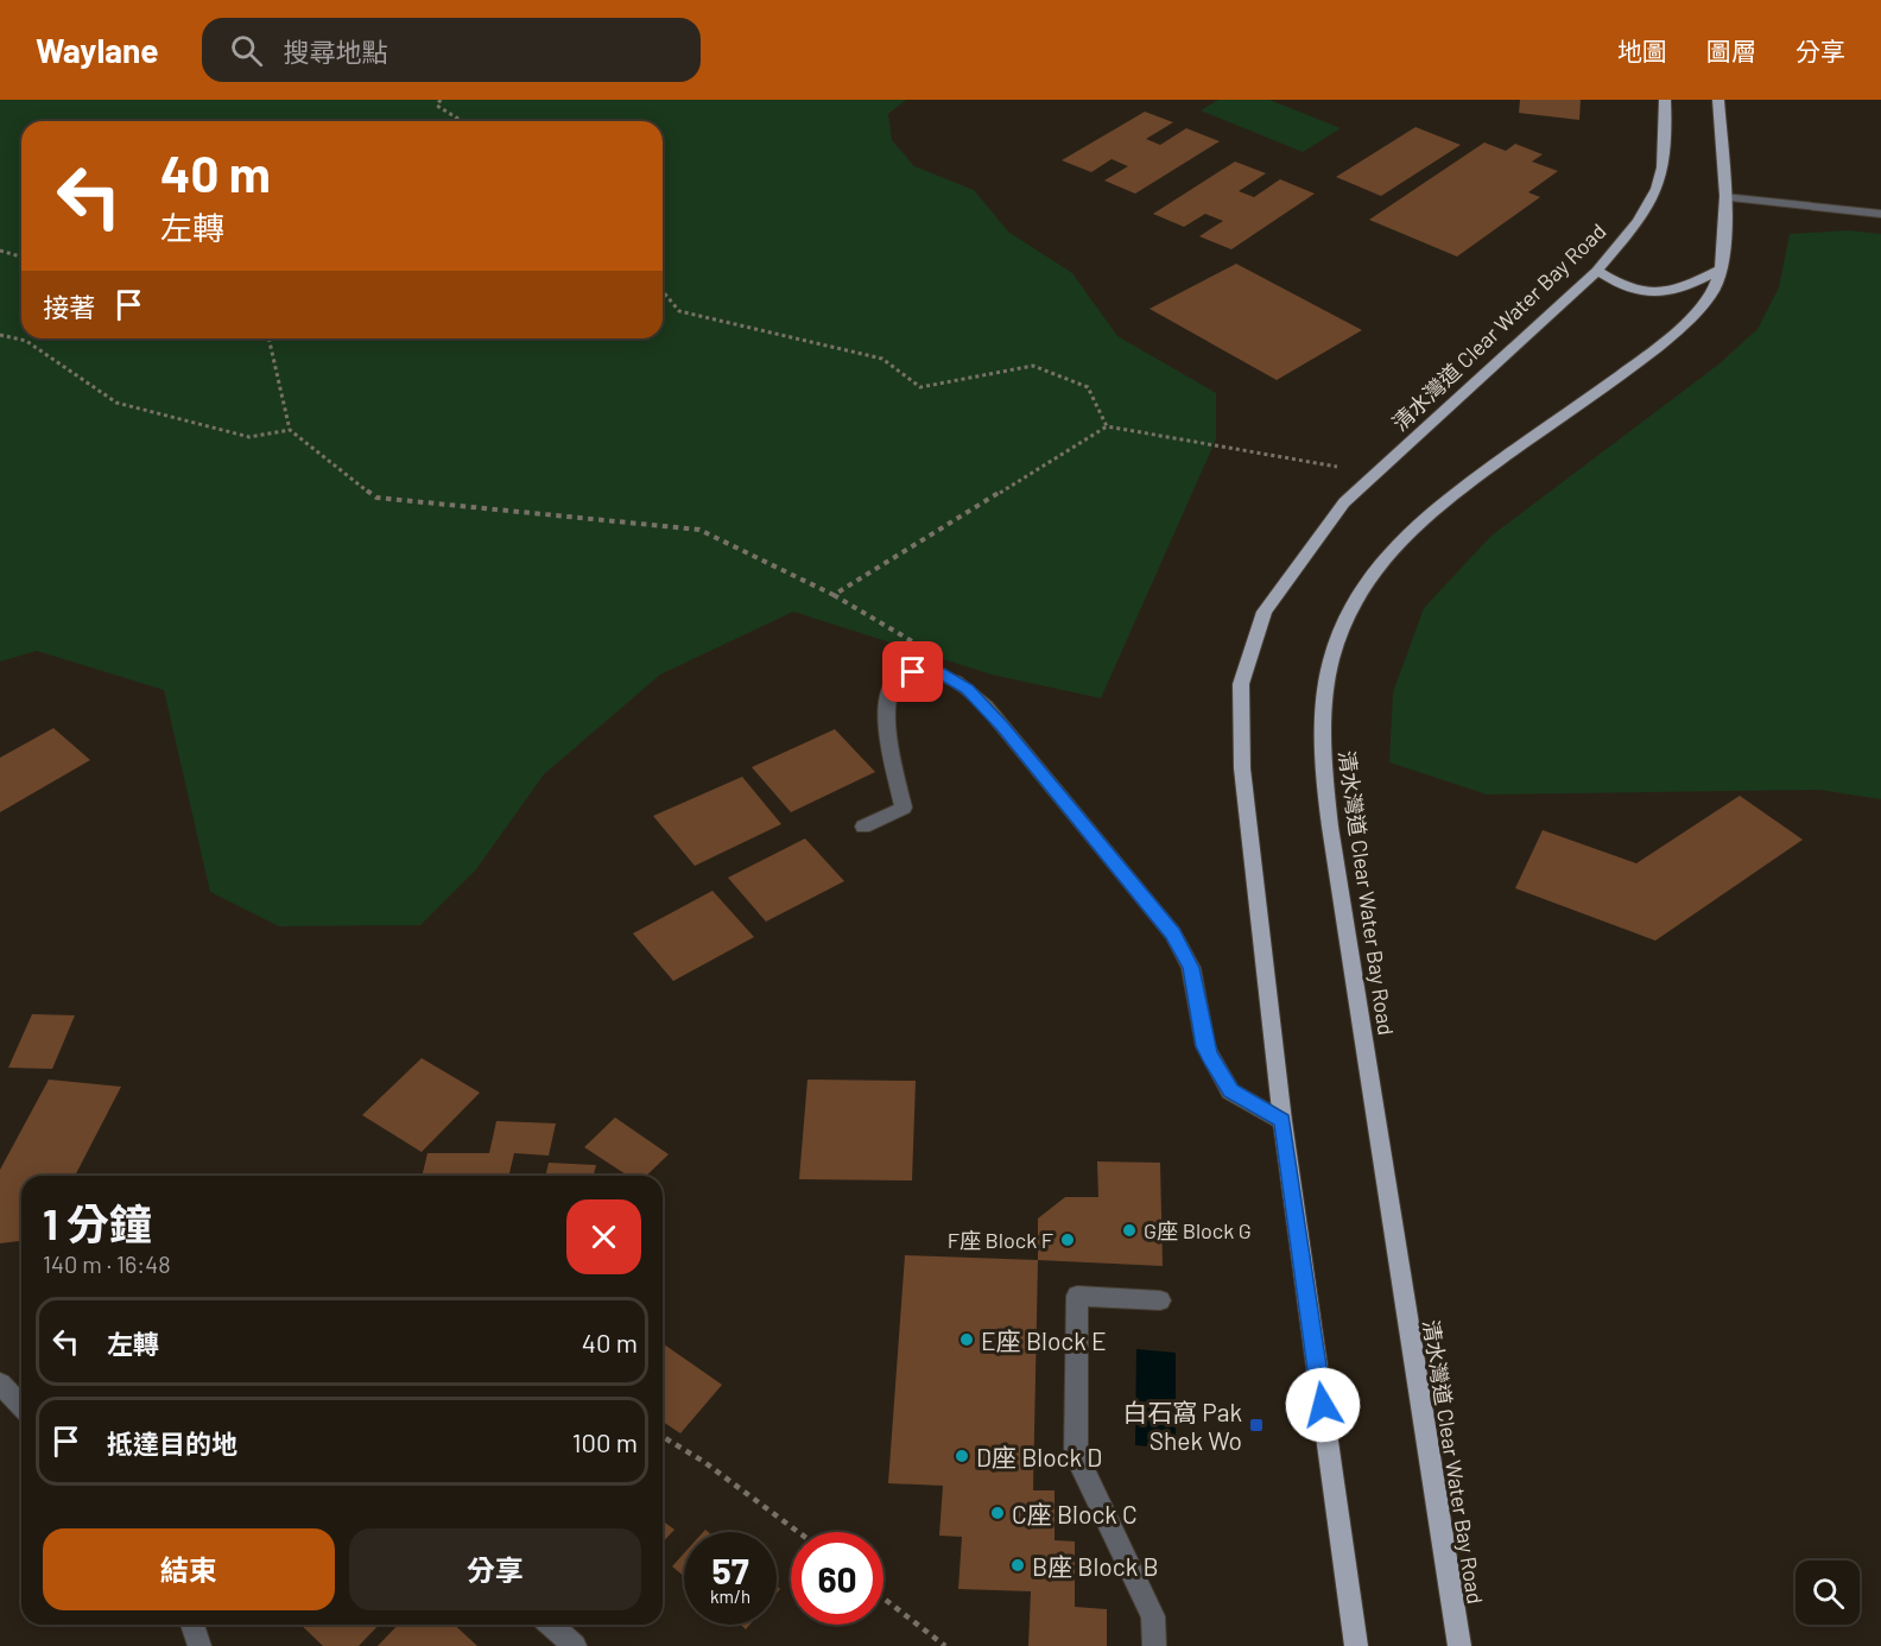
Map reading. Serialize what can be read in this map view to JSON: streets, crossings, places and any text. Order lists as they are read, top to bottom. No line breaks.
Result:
{"streets":{"main road":["清水灣道 Clear Water Bay Road"]},"places":{"other":["G座 Block G","F座 Block F","E座 Block E","D座 Block D","C座 Block C","B座 Block B"],"transit":["白石窩 Pak Shek Wo"]},"page":{"header":"Waylane","search":"搜尋地點","nav":["地圖","圖層","分享"],"turn":["40 m","左轉"],"then":"接著","heading":["1 分鐘","140 m · 16:48"],"list":[{"name":"左轉","value":"40 m"},{"name":"抵達目的地","value":"100 m"}],"buttons":["結束","分享"],"speed":"57 km/h","limit":"60"}}
